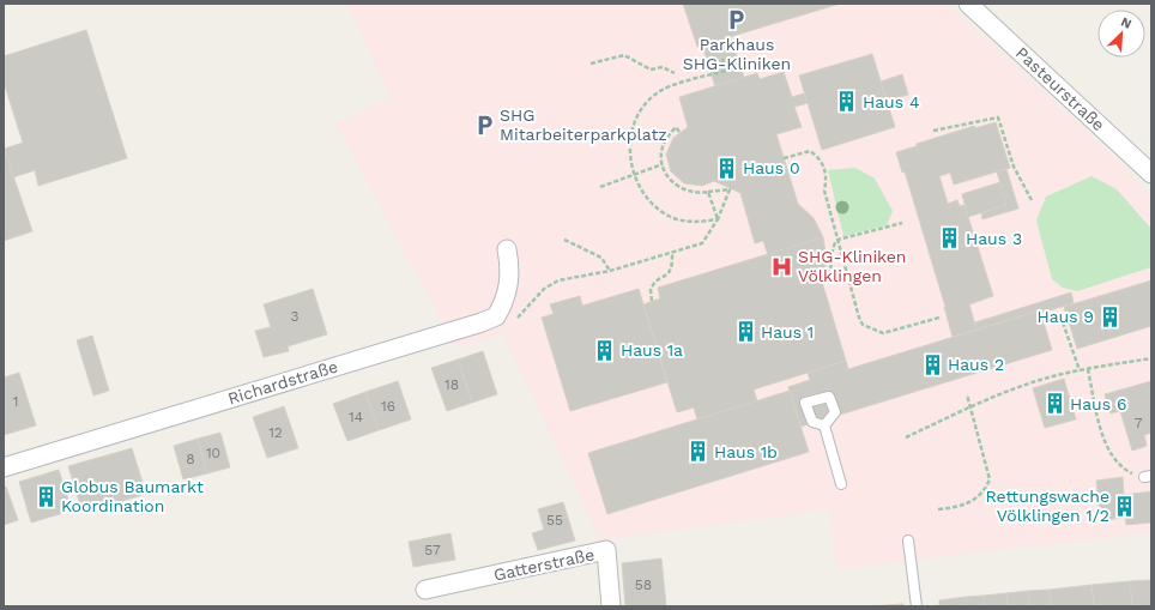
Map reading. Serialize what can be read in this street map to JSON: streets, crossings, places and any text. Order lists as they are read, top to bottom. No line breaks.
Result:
{"streets":{"street":["Pasteurstraße","Richardstraße","Gatterstraße"]},"places":{"parking":["Parkhaus SHG-Kliniken","SHG Mitarbeiterparkplatz"],"building":["Haus 4","Haus 0","Haus 3","Haus 9","Haus 1","Haus 1a","Haus 2","Haus 6","Haus 1b","Globus Baumarkt Koordination","Rettungswache Völklingen 1/2"],"hospital":["SHG-Kliniken Völklingen"]},"house_numbers":["3","18","1","16","14","7","12","10","8","55","57","58"],"north":"top right"}
